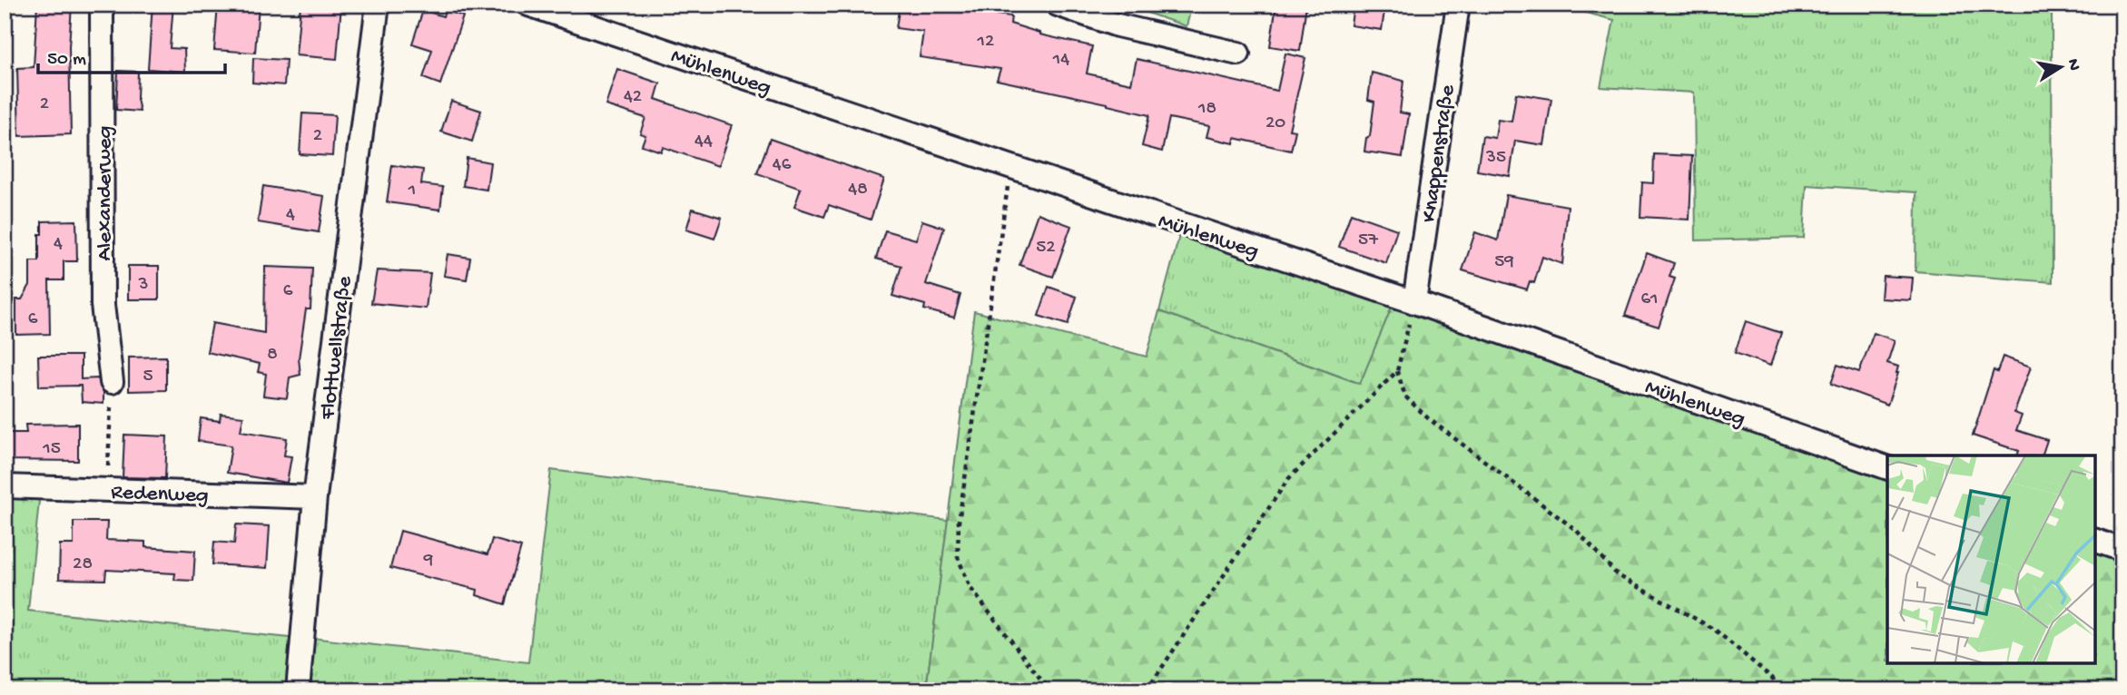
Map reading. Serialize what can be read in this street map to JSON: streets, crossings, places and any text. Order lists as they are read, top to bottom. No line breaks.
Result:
{"streets":{"street":["Mühlenweg","Knappenstraße","Alexanderweg","Flottwellstraße","Redenweg"]},"crossings":[["Mühlenweg","Knappenstraße"],["Flottwellstraße","Redenweg"]],"house_numbers":["12","14","42","2","18","20","2","44","35","46","48","1","4","57","4","52","59","3","6","61","6","8","5","15","9","28"],"scale_bar":"50 m","north":"right"}
